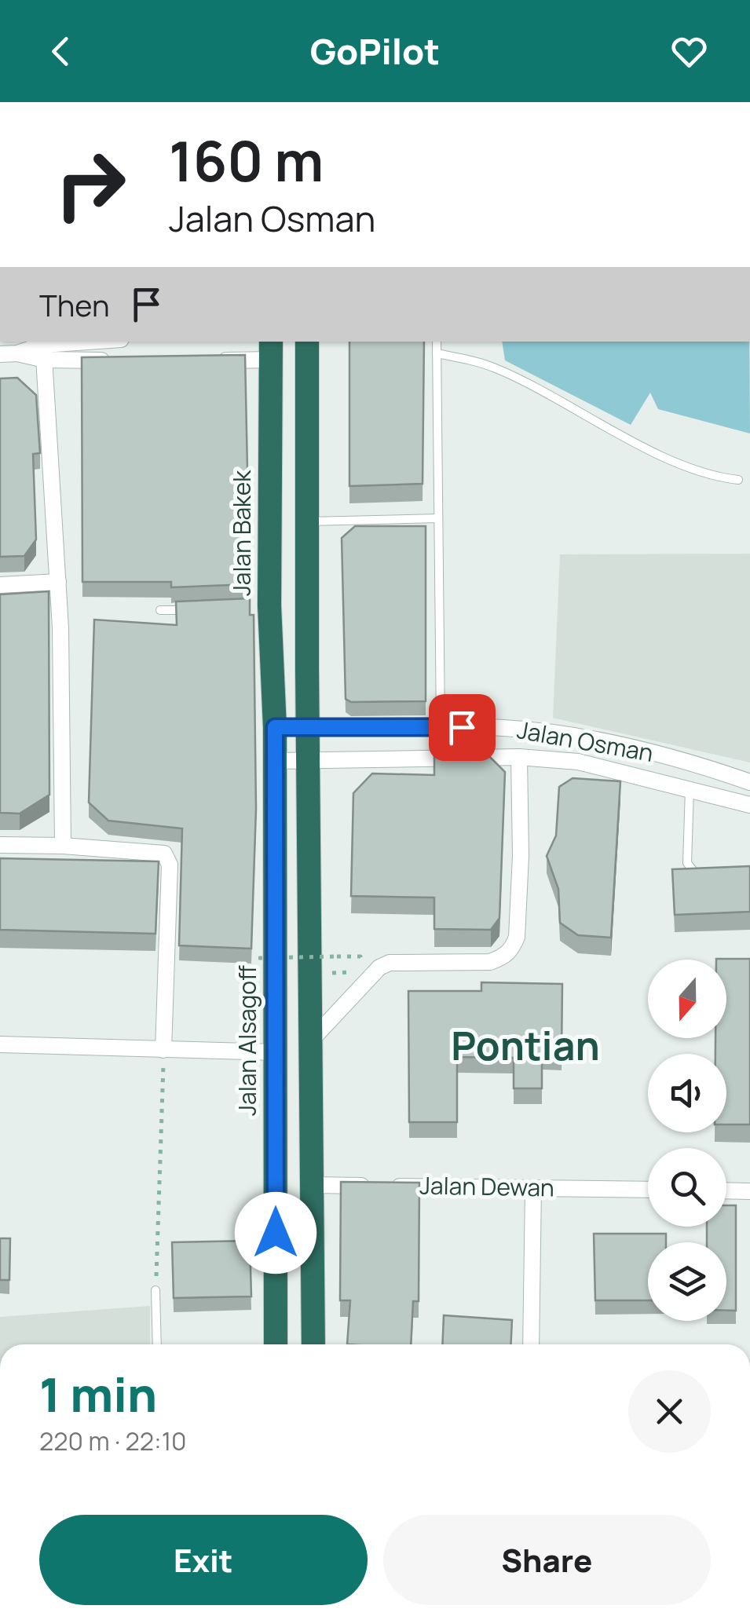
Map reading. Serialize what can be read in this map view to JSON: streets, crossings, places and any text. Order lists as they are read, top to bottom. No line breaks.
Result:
{"streets":{"highway":["Jalan Bakek","Jalan Alsagoff"],"street":["Jalan Osman","Jalan Dewan"]},"crossings":[["Jalan Bakek","Jalan Osman"],["Jalan Bakek","Jalan Alsagoff"],["Jalan Osman","Jalan Alsagoff"]],"districts":["Pontian"],"north":"bottom","page":{"header":"GoPilot","turn":["160 m","Jalan Osman"],"then":"Then","heading":["1 min","220 m · 22:10"],"buttons":["Exit","Share"]}}
